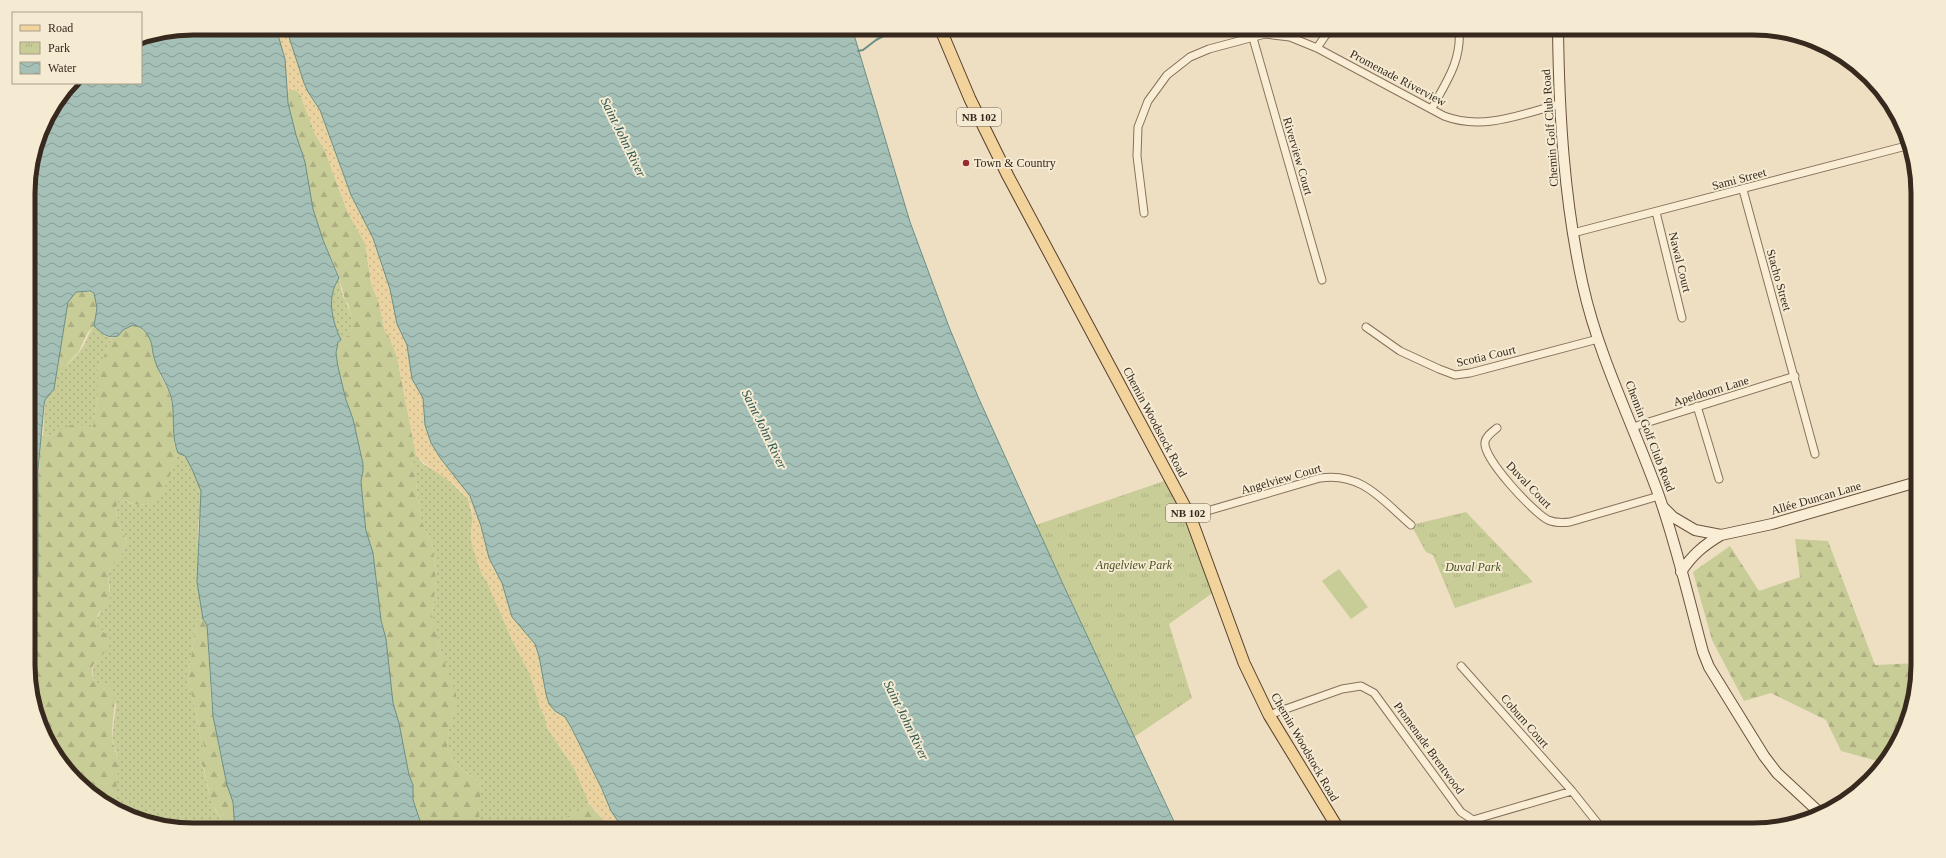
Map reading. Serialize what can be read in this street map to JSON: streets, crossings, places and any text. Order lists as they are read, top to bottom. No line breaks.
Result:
{"streets":{"main road":["NB 102","Chemin Woodstock Road"],"street":["Promenade Riverview","Chemin Golf Club Road","Riverview Court","Sami Street","Nawal Court","Stacho Street","Scotia Court","Apeldoorn Lane","Angelview Court","Duval Court","Allée Duncan Lane","Coburn Court","Promenade Brentwood"]},"crossings":[["Promenade Riverview","Chemin Golf Club Road"],["Promenade Riverview","Riverview Court"],["Chemin Golf Club Road","Sami Street"],["Chemin Golf Club Road","Scotia Court"],["Chemin Golf Club Road","Apeldoorn Lane"],["Chemin Golf Club Road","Duval Court"],["Sami Street","Nawal Court"],["Sami Street","Stacho Street"],["Stacho Street","Apeldoorn Lane"],["Chemin Woodstock Road","Angelview Court"],["Chemin Woodstock Road","Promenade Brentwood"],["Coburn Court","Promenade Brentwood"]],"water":["Saint John River"],"parks":["Angelview Park","Duval Park"],"places":["Town & Country"],"legend":["Road","Park","Water"]}
